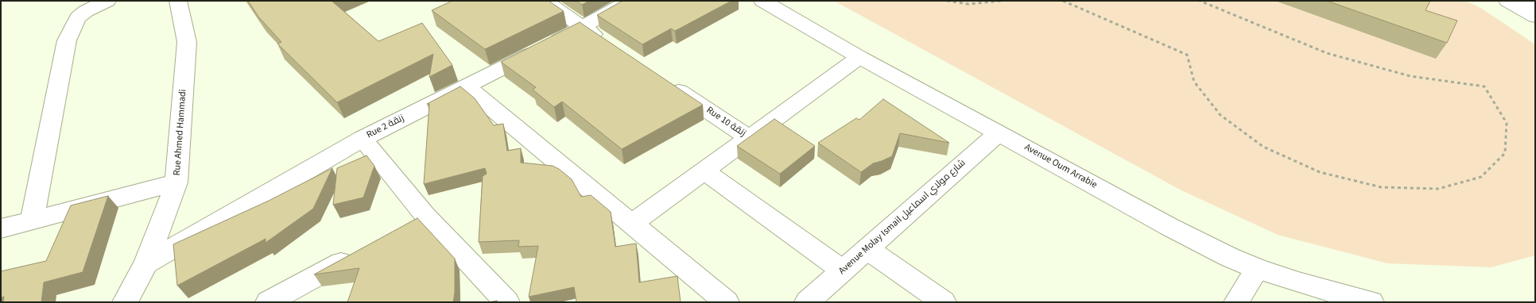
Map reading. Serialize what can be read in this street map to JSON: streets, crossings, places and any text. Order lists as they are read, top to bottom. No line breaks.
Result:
{"streets":{"street":["Rue 10 زنقة","Rue 2 زنقة","Rue Ahmed Hammadi","Avenue Oum Arrabie","Avenue Molay Ismail شارع مولاي اسماعيل"]},"crossings":[["Rue 2 زنقة","Rue Ahmed Hammadi"],["Avenue Oum Arrabie","Avenue Molay Ismail شارع مولاي اسماعيل"]]}
